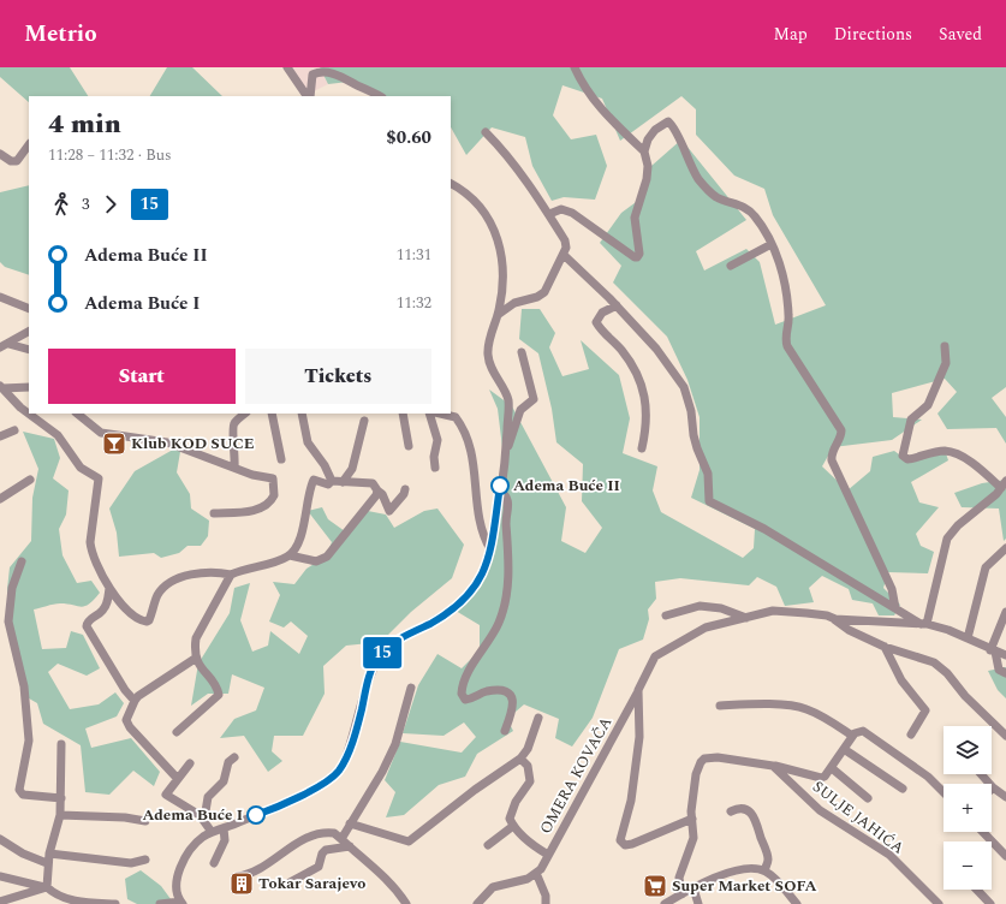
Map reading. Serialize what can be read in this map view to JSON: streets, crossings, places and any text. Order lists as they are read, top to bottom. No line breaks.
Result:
{"streets":{"street":["OMERA KOVAČA","SULJE JAHIĆA"]},"places":{"bar":["Klub KOD SUCE"],"other":["Adema Buće II","Adema Buće I"],"building":["Tokar Sarajevo"],"supermarket":["Super Market SOFA"]},"lines":["bus line 15"],"page":{"header":"Metrio","nav":["Map","Directions","Saved"],"on_map":"15","heading":["4 min","11:28 – 11:32 · Bus","$0.60"],"legs":["3","15"],"list":[{"name":"Adema Buće II","value":"11:31"},{"name":"Adema Buće I","value":"11:32"}],"buttons":["Start","Tickets"],"map_buttons":["+","−"]}}
